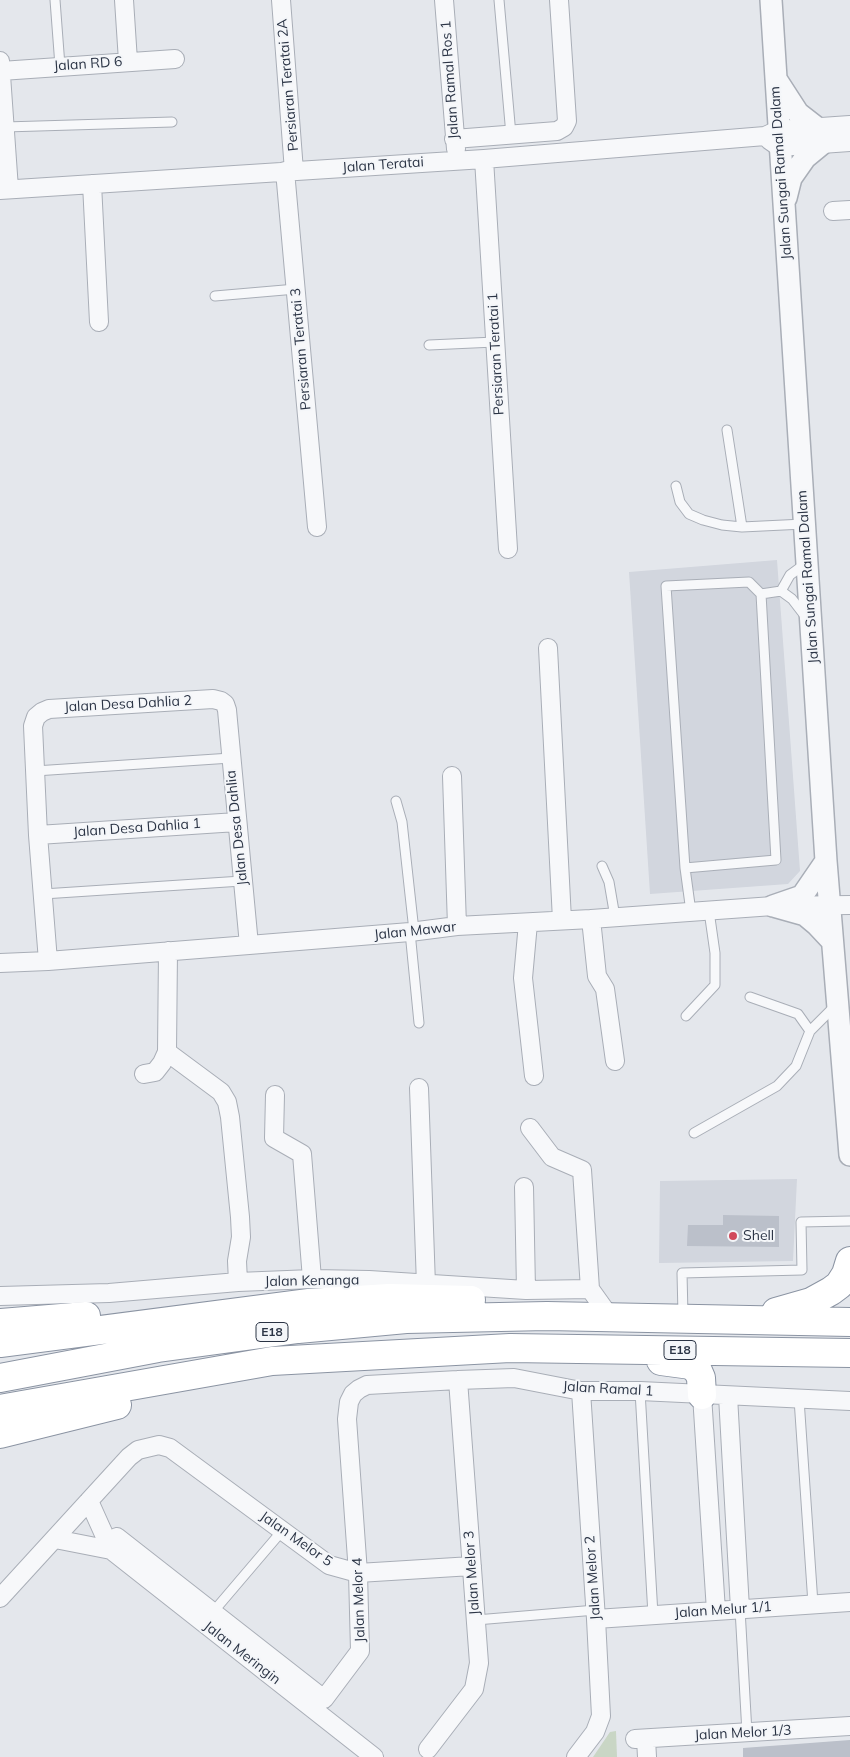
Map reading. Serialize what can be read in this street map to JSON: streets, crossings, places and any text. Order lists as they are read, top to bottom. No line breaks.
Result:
{"streets":{"highway":["E18"],"street":["Jalan RD 6","Jalan Ramal Ros 1","Persiaran Teratai 2A","Jalan Teratai","Jalan Sungai Ramal Dalam","Persiaran Teratai 3","Persiaran Teratai 1","Jalan Desa Dahlia 2","Jalan Desa Dahlia 1","Jalan Desa Dahlia","Jalan Mawar","Jalan Kenanga","Jalan Ramal 1","Jalan Melor 5","Jalan Melor 3","Jalan Melor 2","Jalan Melor 4","Jalan Melur 1/1","Jalan Meringin","Jalan Melor 1/3"]},"crossings":[["Jalan Ramal Ros 1","Jalan Teratai"],["Persiaran Teratai 2A","Jalan Teratai"],["Persiaran Teratai 2A","Persiaran Teratai 3"],["Jalan Teratai","Jalan Sungai Ramal Dalam"],["Jalan Teratai","Persiaran Teratai 3"],["Jalan Teratai","Persiaran Teratai 1"],["Jalan Sungai Ramal Dalam","Jalan Mawar"],["Jalan Desa Dahlia 2","Jalan Desa Dahlia"],["Jalan Desa Dahlia 1","Jalan Desa Dahlia"],["Jalan Desa Dahlia","Jalan Mawar"],["Jalan Kenanga","E18"],["Jalan Ramal 1","Jalan Melor 3"],["Jalan Ramal 1","Jalan Melor 2"],["Jalan Ramal 1","Jalan Melor 4"],["Jalan Melor 5","Jalan Melor 3"],["Jalan Melor 5","Jalan Melor 4"],["Jalan Melor 5","Jalan Meringin"],["Jalan Melor 2","Jalan Melur 1/1"],["Jalan Melor 4","Jalan Meringin"]],"places":["Shell"]}
